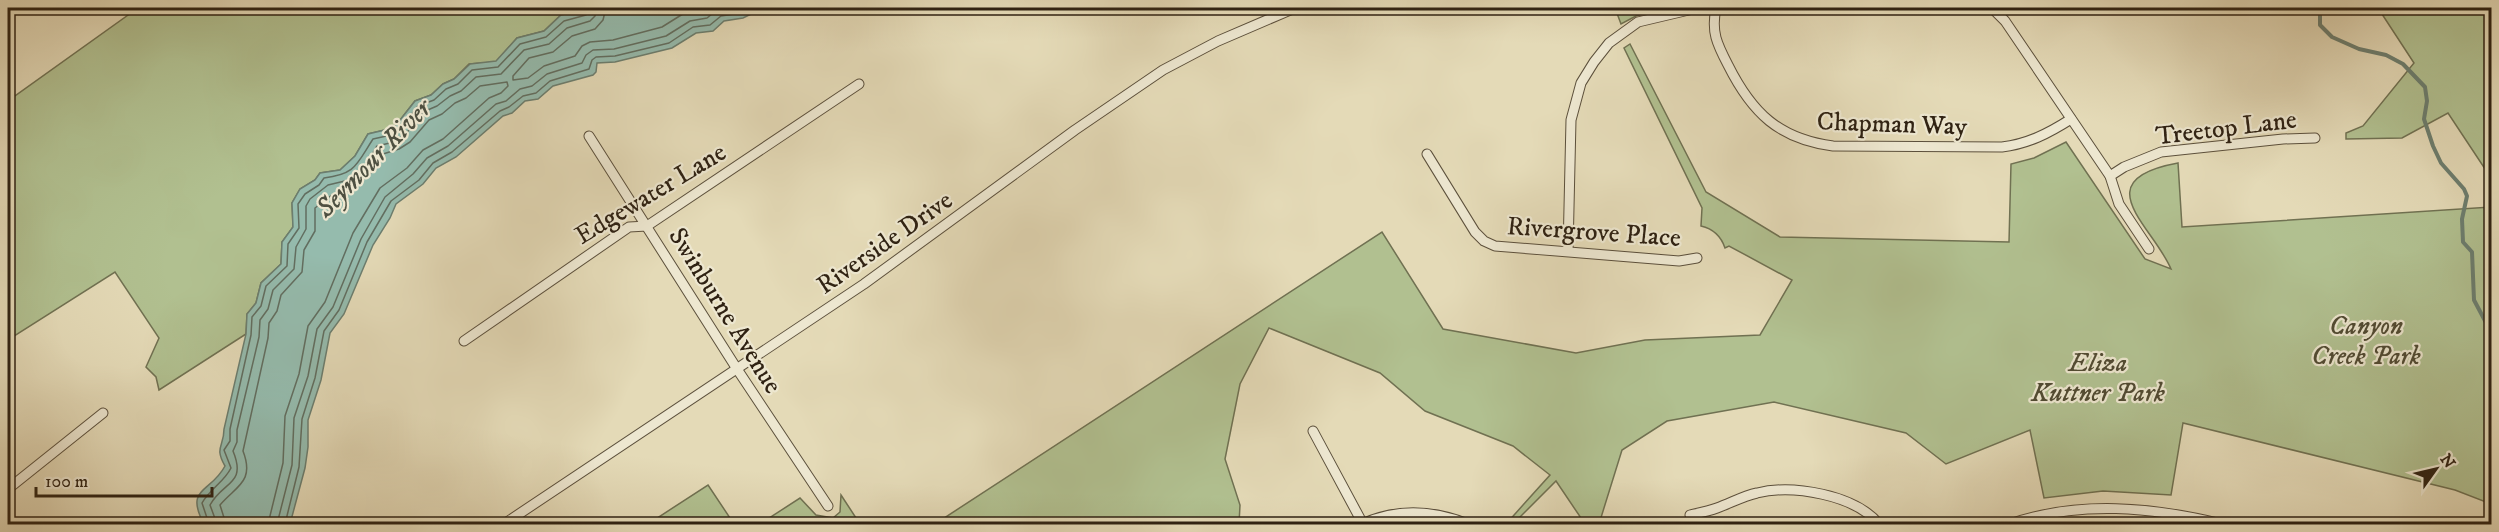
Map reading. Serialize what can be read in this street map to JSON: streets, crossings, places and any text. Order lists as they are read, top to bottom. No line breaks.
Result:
{"streets":{"street":["Chapman Way","Treetop Lane","Edgewater Lane","Rivergrove Place","Riverside Drive","Swinburne Avenue"]},"crossings":[["Edgewater Lane","Swinburne Avenue"],["Riverside Drive","Swinburne Avenue"]],"water":["Seymour River"],"parks":["Canyon Creek Park","Eliza Kuttner Park"],"scale_bar":"100 m","north":"top right"}
